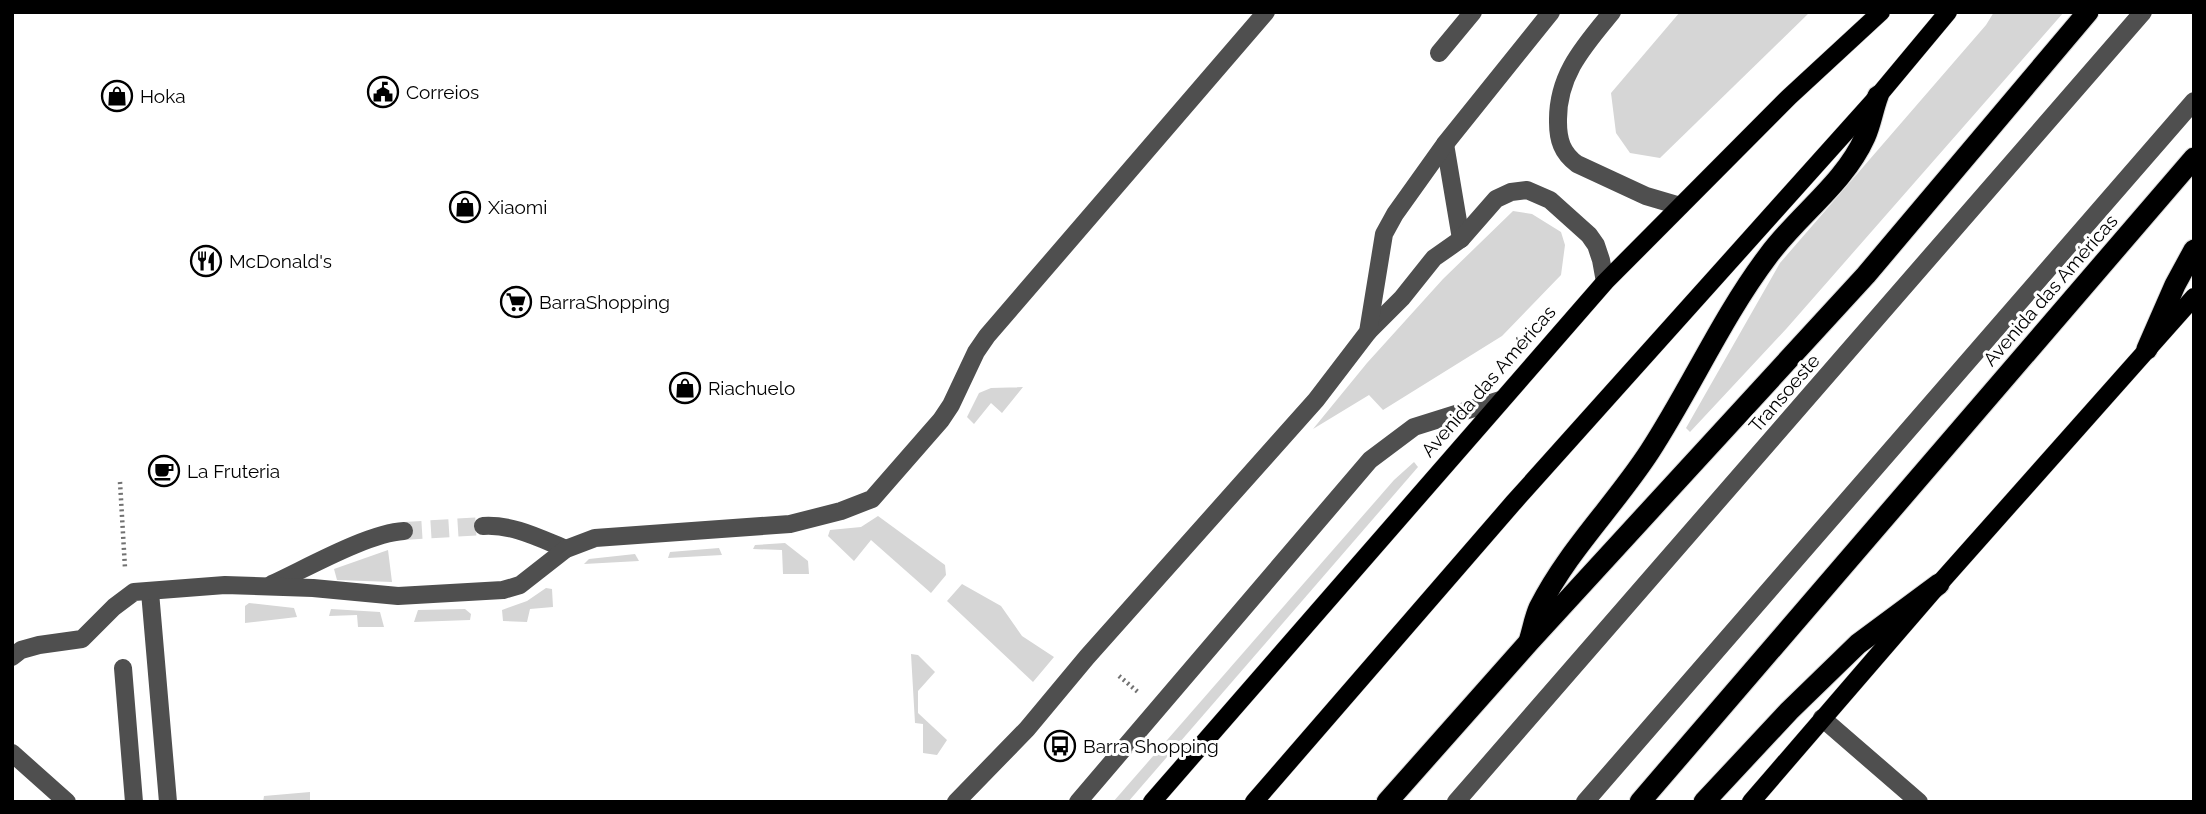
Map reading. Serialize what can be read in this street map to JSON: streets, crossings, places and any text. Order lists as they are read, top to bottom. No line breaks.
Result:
{"streets":{"highway":["Avenida das Américas"],"lane":["Transoeste"]},"places":{"public building":["Correios"],"shop":["Hoka","Xiaomi","Riachuelo"],"restaurant":["McDonald's"],"supermarket":["BarraShopping"],"cafe":["La Fruteria"],"bus stop":["Barra Shopping"]}}
